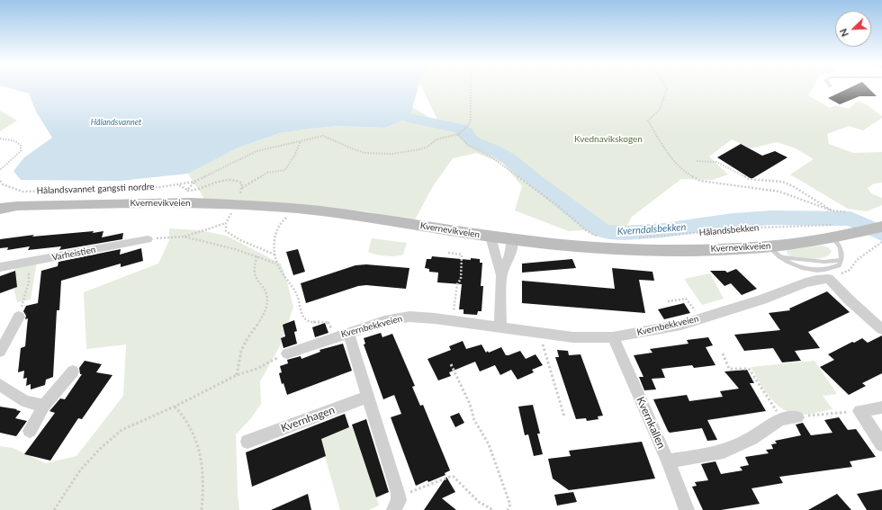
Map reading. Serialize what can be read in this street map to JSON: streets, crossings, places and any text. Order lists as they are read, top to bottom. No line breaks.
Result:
{"streets":{"main road":["Kvernevikveien"],"street":["Varheistien","Kvernbekkveien","Kvernhagen","Kvernkallen"],"path":["Hålandsvannet gangsti nordre","Hålandsbekken"]},"crossings":[["Kvernevikveien","Hålandsbekken"],["Kvernbekkveien","Kvernkallen"]],"water":["Hålandsvannet","Kverndalsbekken"],"parks":["Kvednavikskogen"],"north":"bottom left"}
